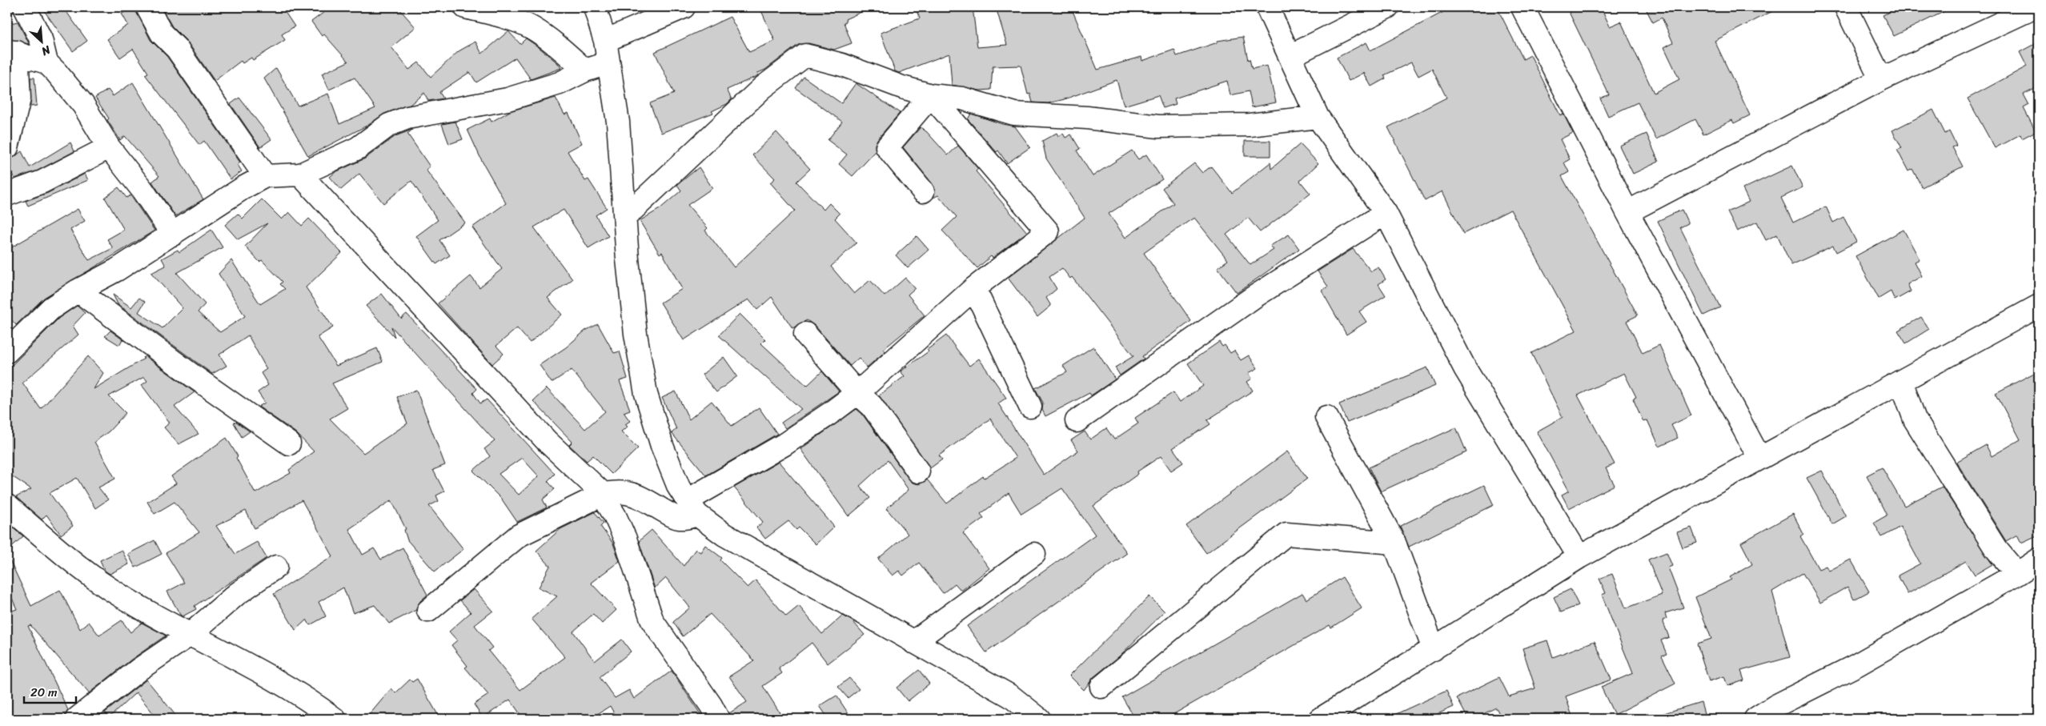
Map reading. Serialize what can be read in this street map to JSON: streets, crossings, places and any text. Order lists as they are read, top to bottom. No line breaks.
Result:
{"scale_bar":"20 m","north":"bottom right"}
